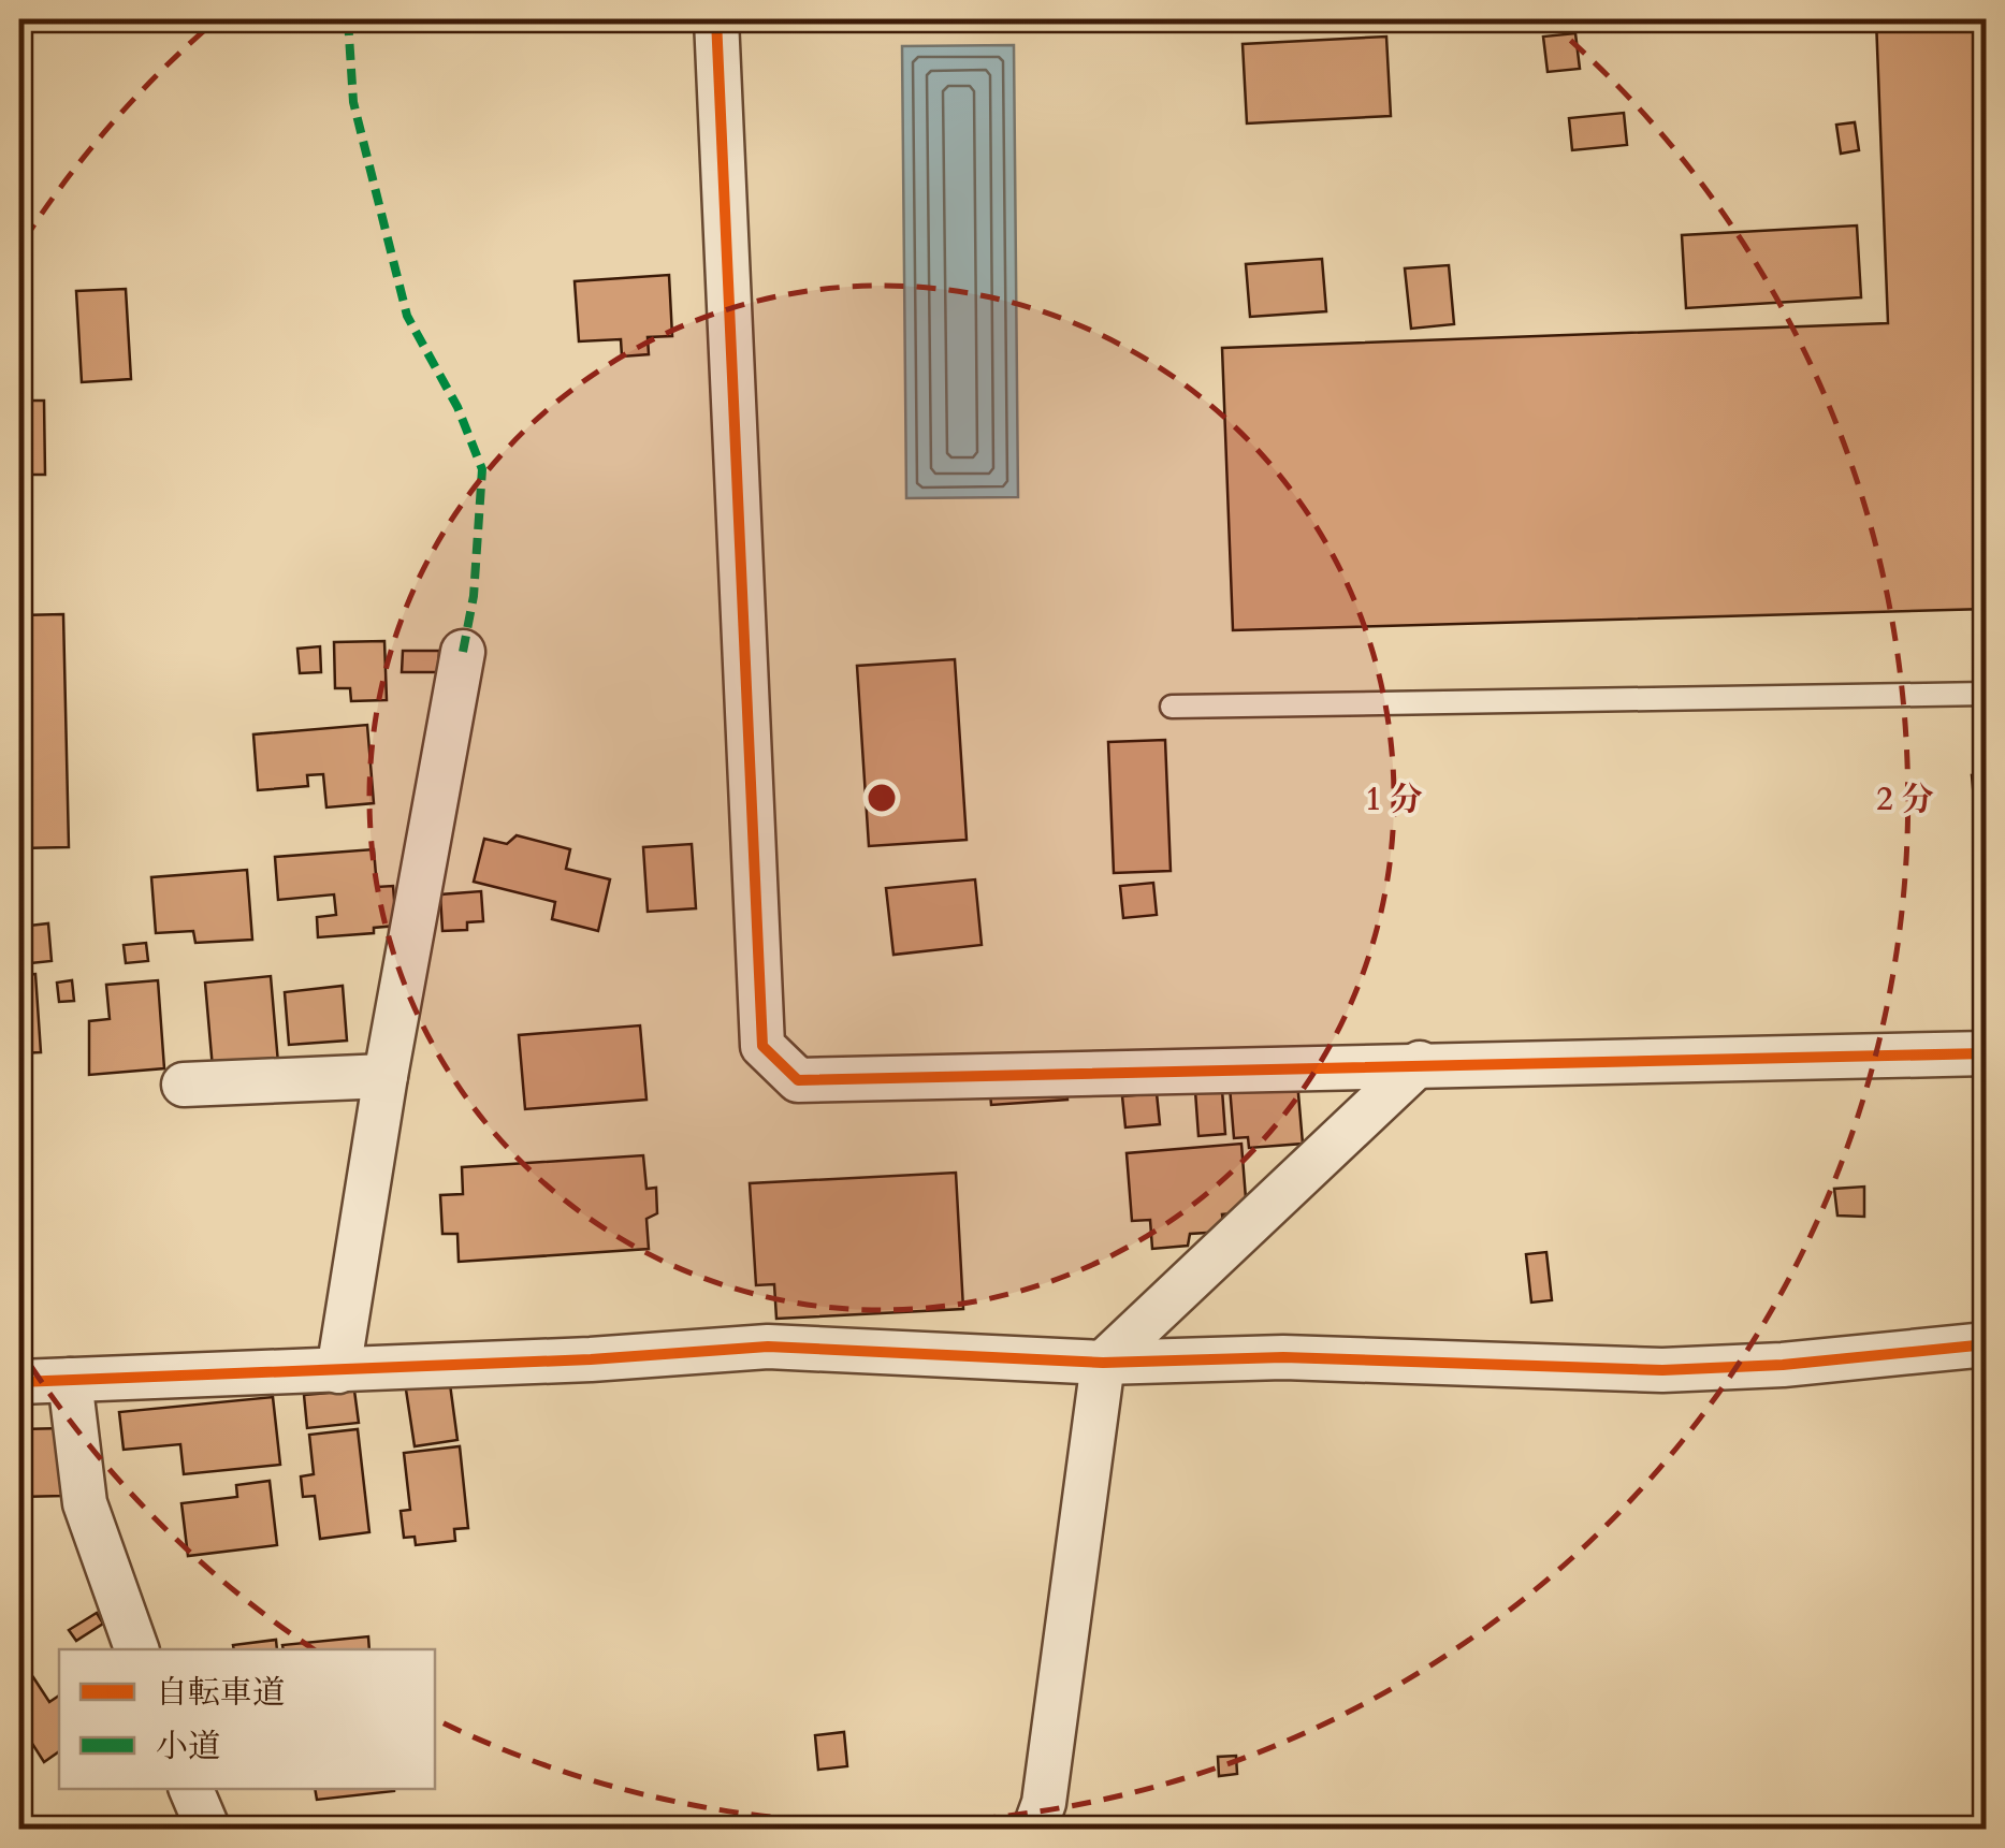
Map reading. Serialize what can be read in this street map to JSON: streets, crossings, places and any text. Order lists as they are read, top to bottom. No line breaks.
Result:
{"legend":["自転車道","小道"],"rings":["1 分","2 分"]}
